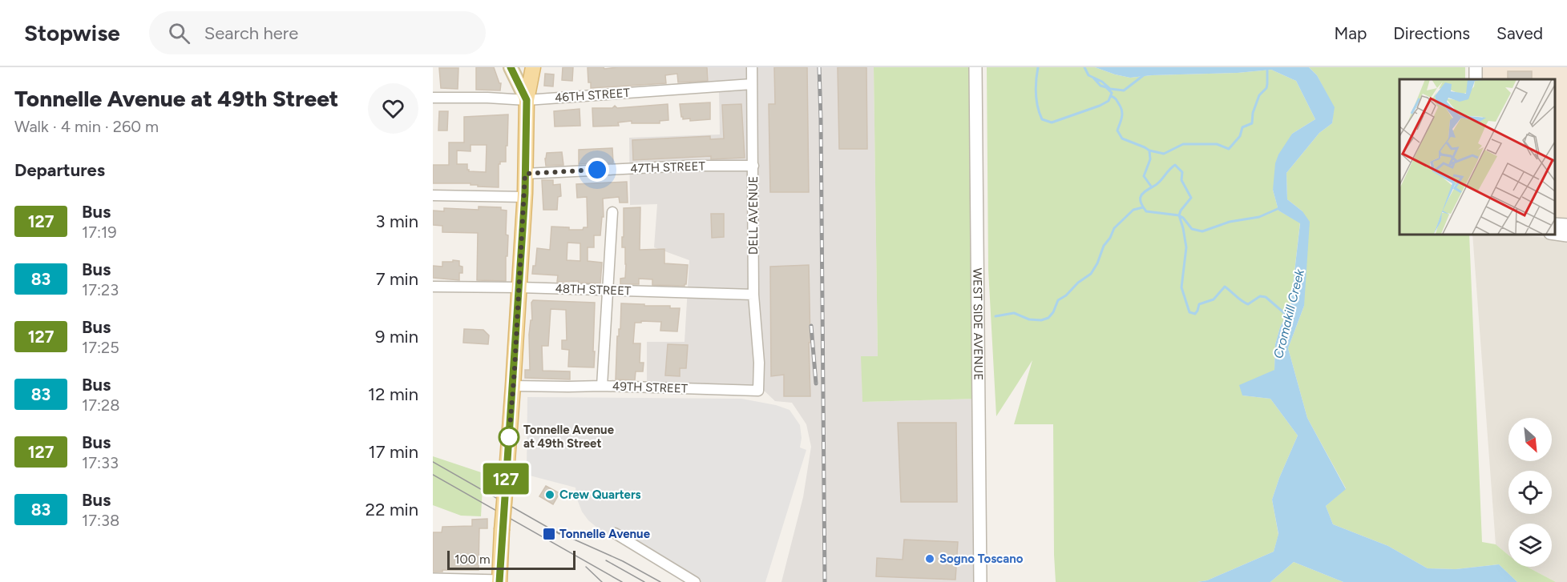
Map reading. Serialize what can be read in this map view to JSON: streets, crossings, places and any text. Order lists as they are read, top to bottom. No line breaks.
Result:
{"streets":{"street":["46TH STREET","47TH STREET","DELL AVENUE","48TH STREET","WEST SIDE AVENUE","49TH STREET"]},"crossings":[["46TH STREET","DELL AVENUE"],["47TH STREET","DELL AVENUE"],["DELL AVENUE","48TH STREET"],["DELL AVENUE","49TH STREET"]],"water":["Cromakill Creek"],"places":{"other":["Tonnelle Avenue at 49th Street","Crew Quarters","Sogno Toscano"],"transit":["Tonnelle Avenue"]},"lines":["bus line 127"],"scale_bar":"100 m","north":"bottom right","page":{"header":"Stopwise","search":"Search here","nav":["Map","Directions","Saved"],"heading":[["Tonnelle Avenue at 49th Street","Walk · 4 min · 260 m"],"Departures"],"on_map":"127","list":[{"mark":"127","name":"Bus","note":"17:19","value":"3 min"},{"mark":"83","name":"Bus","note":"17:23","value":"7 min"},{"mark":"127","name":"Bus","note":"17:25","value":"9 min"},{"mark":"83","name":"Bus","note":"17:28","value":"12 min"},{"mark":"127","name":"Bus","note":"17:33","value":"17 min"},{"mark":"83","name":"Bus","note":"17:38","value":"22 min"}],"scale":"100 m"}}
